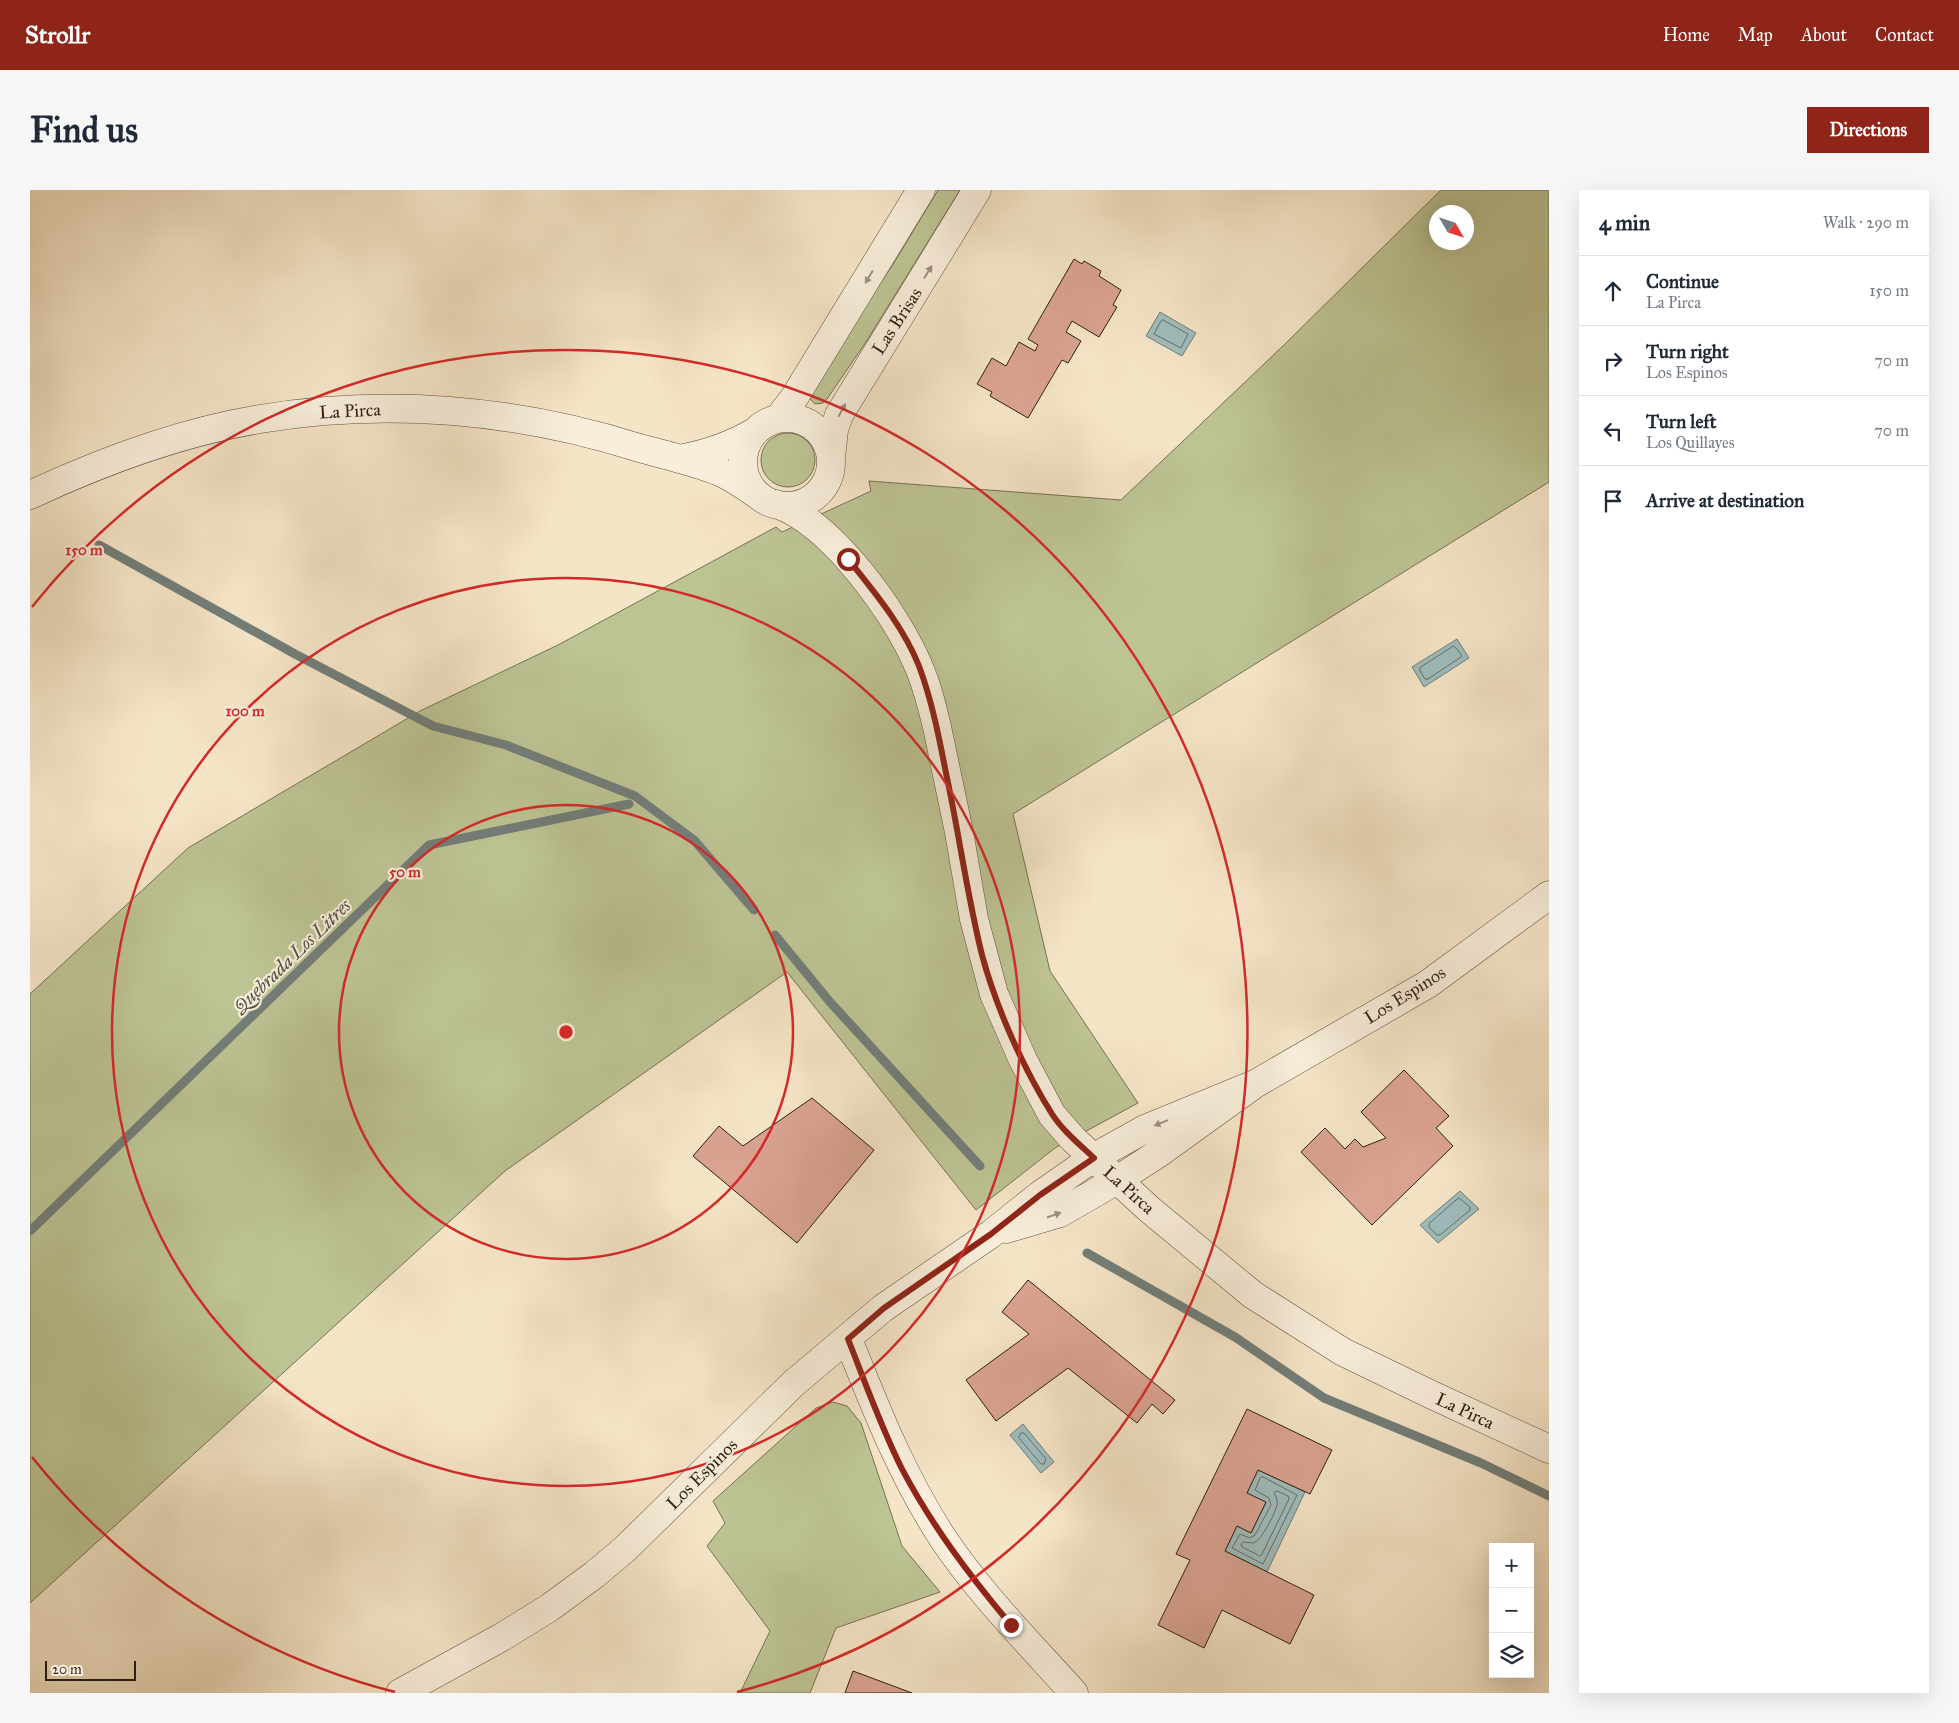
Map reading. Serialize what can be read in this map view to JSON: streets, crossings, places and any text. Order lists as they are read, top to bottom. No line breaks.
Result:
{"streets":{"street":["Las Brisas","La Pirca","Los Espinos"]},"crossings":[["Las Brisas","La Pirca"],["La Pirca","Los Espinos"]],"water":["Quebrada Los Litres"],"scale_bar":"20 m","north":"bottom right","page":{"header":"Strollr","nav":["Home","Map","About","Contact"],"buttons":"Directions","title":"Find us","heading":["4 min","Walk · 290 m"],"list":[["Continue","La Pirca","150 m"],["Turn right","Los Espinos","70 m"],["Turn left","Los Quillayes","70 m"],"Arrive at destination"],"map_buttons":["+","−"],"scale":"20 m"},"rings":["150 m","100 m","50 m"]}
